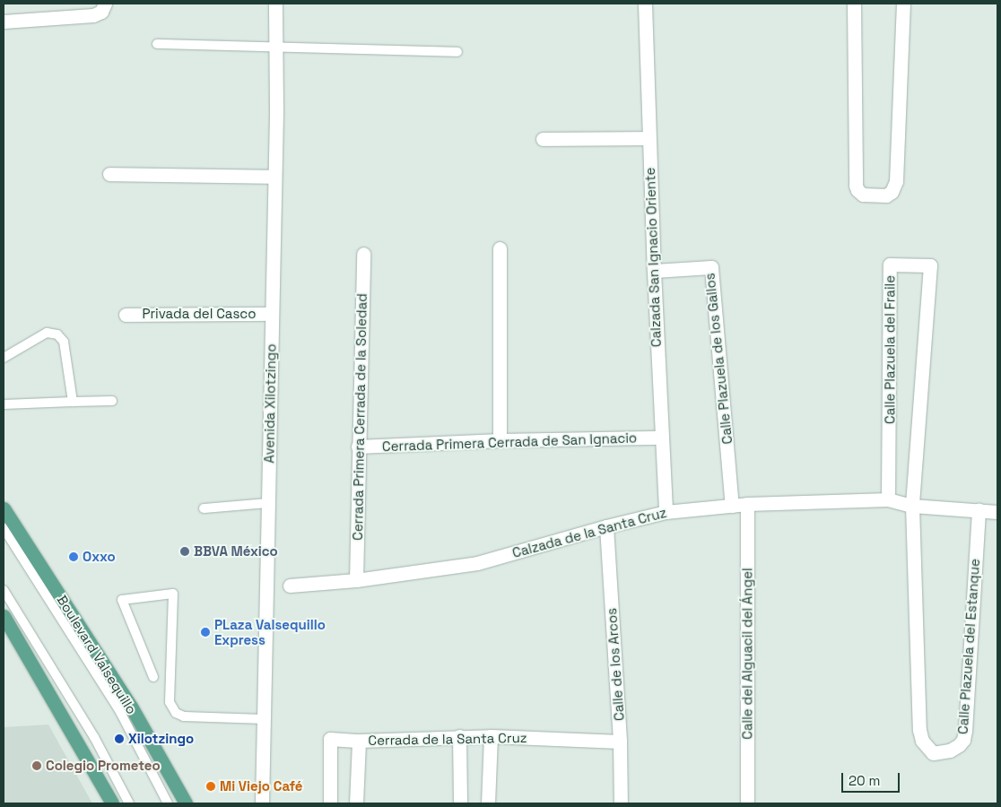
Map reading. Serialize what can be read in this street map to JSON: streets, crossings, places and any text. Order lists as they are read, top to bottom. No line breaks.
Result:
{"streets":{"main road":["Boulevard Valsequillo"],"street":["Calzada San Ignacio Oriente","Privada del Casco","Calle Plazuela del Fraile","Calle Plazuela de los Gallos","Avenida Xilotzingo","Cerrada Primera Cerrada de la Soledad","Cerrada Primera Cerrada de San Ignacio","Calzada de la Santa Cruz","Calle Plazuela del Estanque","Calle del Alguacil del Ángel","Calle de los Arcos","Cerrada de la Santa Cruz"]},"crossings":[["Calzada San Ignacio Oriente","Calle Plazuela de los Gallos"],["Calzada San Ignacio Oriente","Cerrada Primera Cerrada de San Ignacio"],["Calzada San Ignacio Oriente","Calzada de la Santa Cruz"],["Privada del Casco","Avenida Xilotzingo"],["Calle Plazuela del Fraile","Calzada de la Santa Cruz"],["Calle Plazuela del Fraile","Calle Plazuela del Estanque"],["Calle Plazuela de los Gallos","Calzada de la Santa Cruz"],["Cerrada Primera Cerrada de la Soledad","Cerrada Primera Cerrada de San Ignacio"],["Cerrada Primera Cerrada de la Soledad","Calzada de la Santa Cruz"],["Calzada de la Santa Cruz","Calle Plazuela del Estanque"],["Calzada de la Santa Cruz","Calle del Alguacil del Ángel"],["Calzada de la Santa Cruz","Calle de los Arcos"],["Calle de los Arcos","Cerrada de la Santa Cruz"]],"places":["BBVA México","Oxxo","PLaza Valsequillo Express","Xilotzingo","Colegio Prometeo","Mi Viejo Café"],"scale_bar":"20 m"}
